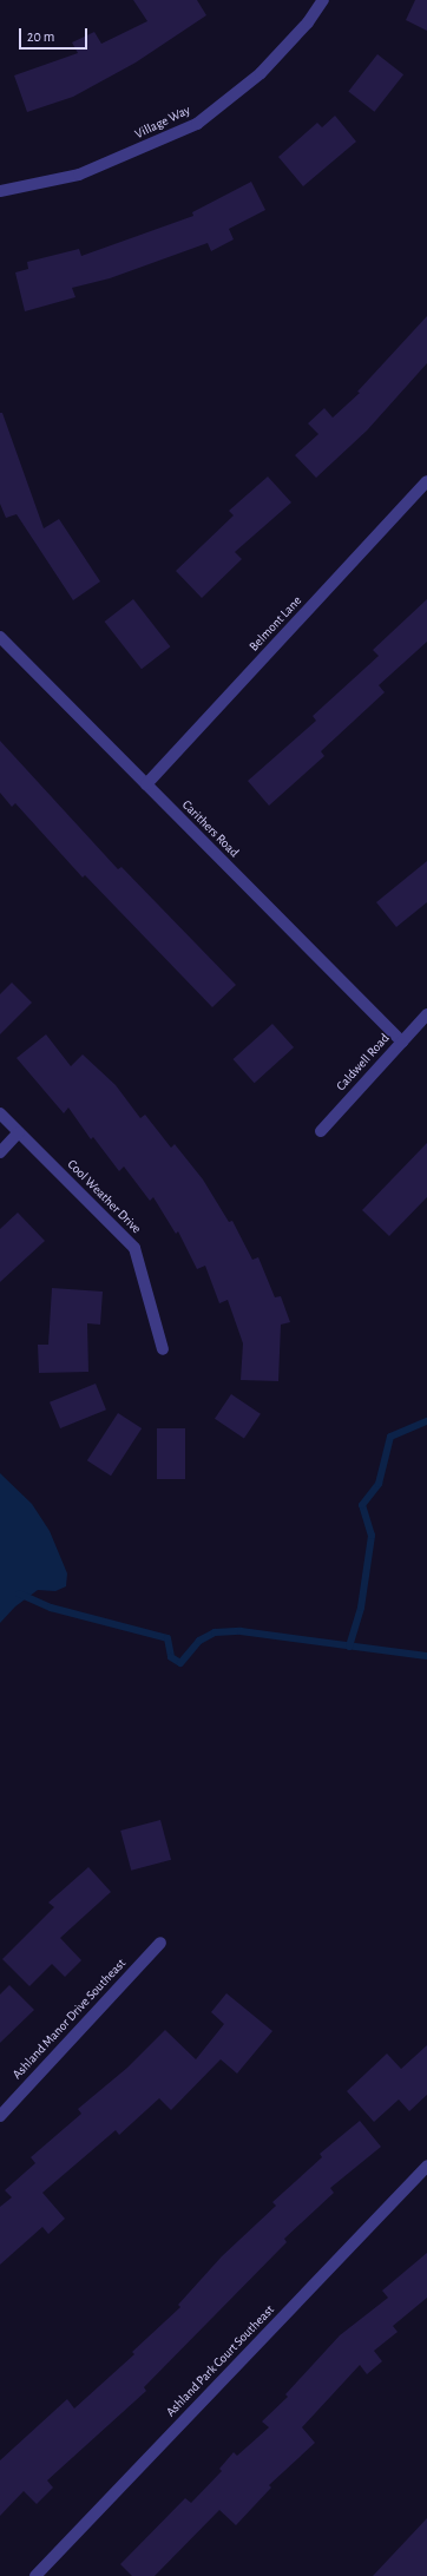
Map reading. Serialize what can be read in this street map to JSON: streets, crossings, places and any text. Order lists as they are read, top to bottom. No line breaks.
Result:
{"streets":{"street":["Village Way","Belmont Lane","Carithers Road","Caldwell Road","Cool Weather Drive","Ashland Manor Drive Southeast","Ashland Park Court Southeast"]},"crossings":[["Belmont Lane","Carithers Road"],["Carithers Road","Caldwell Road"]],"scale_bar":"20 m"}
